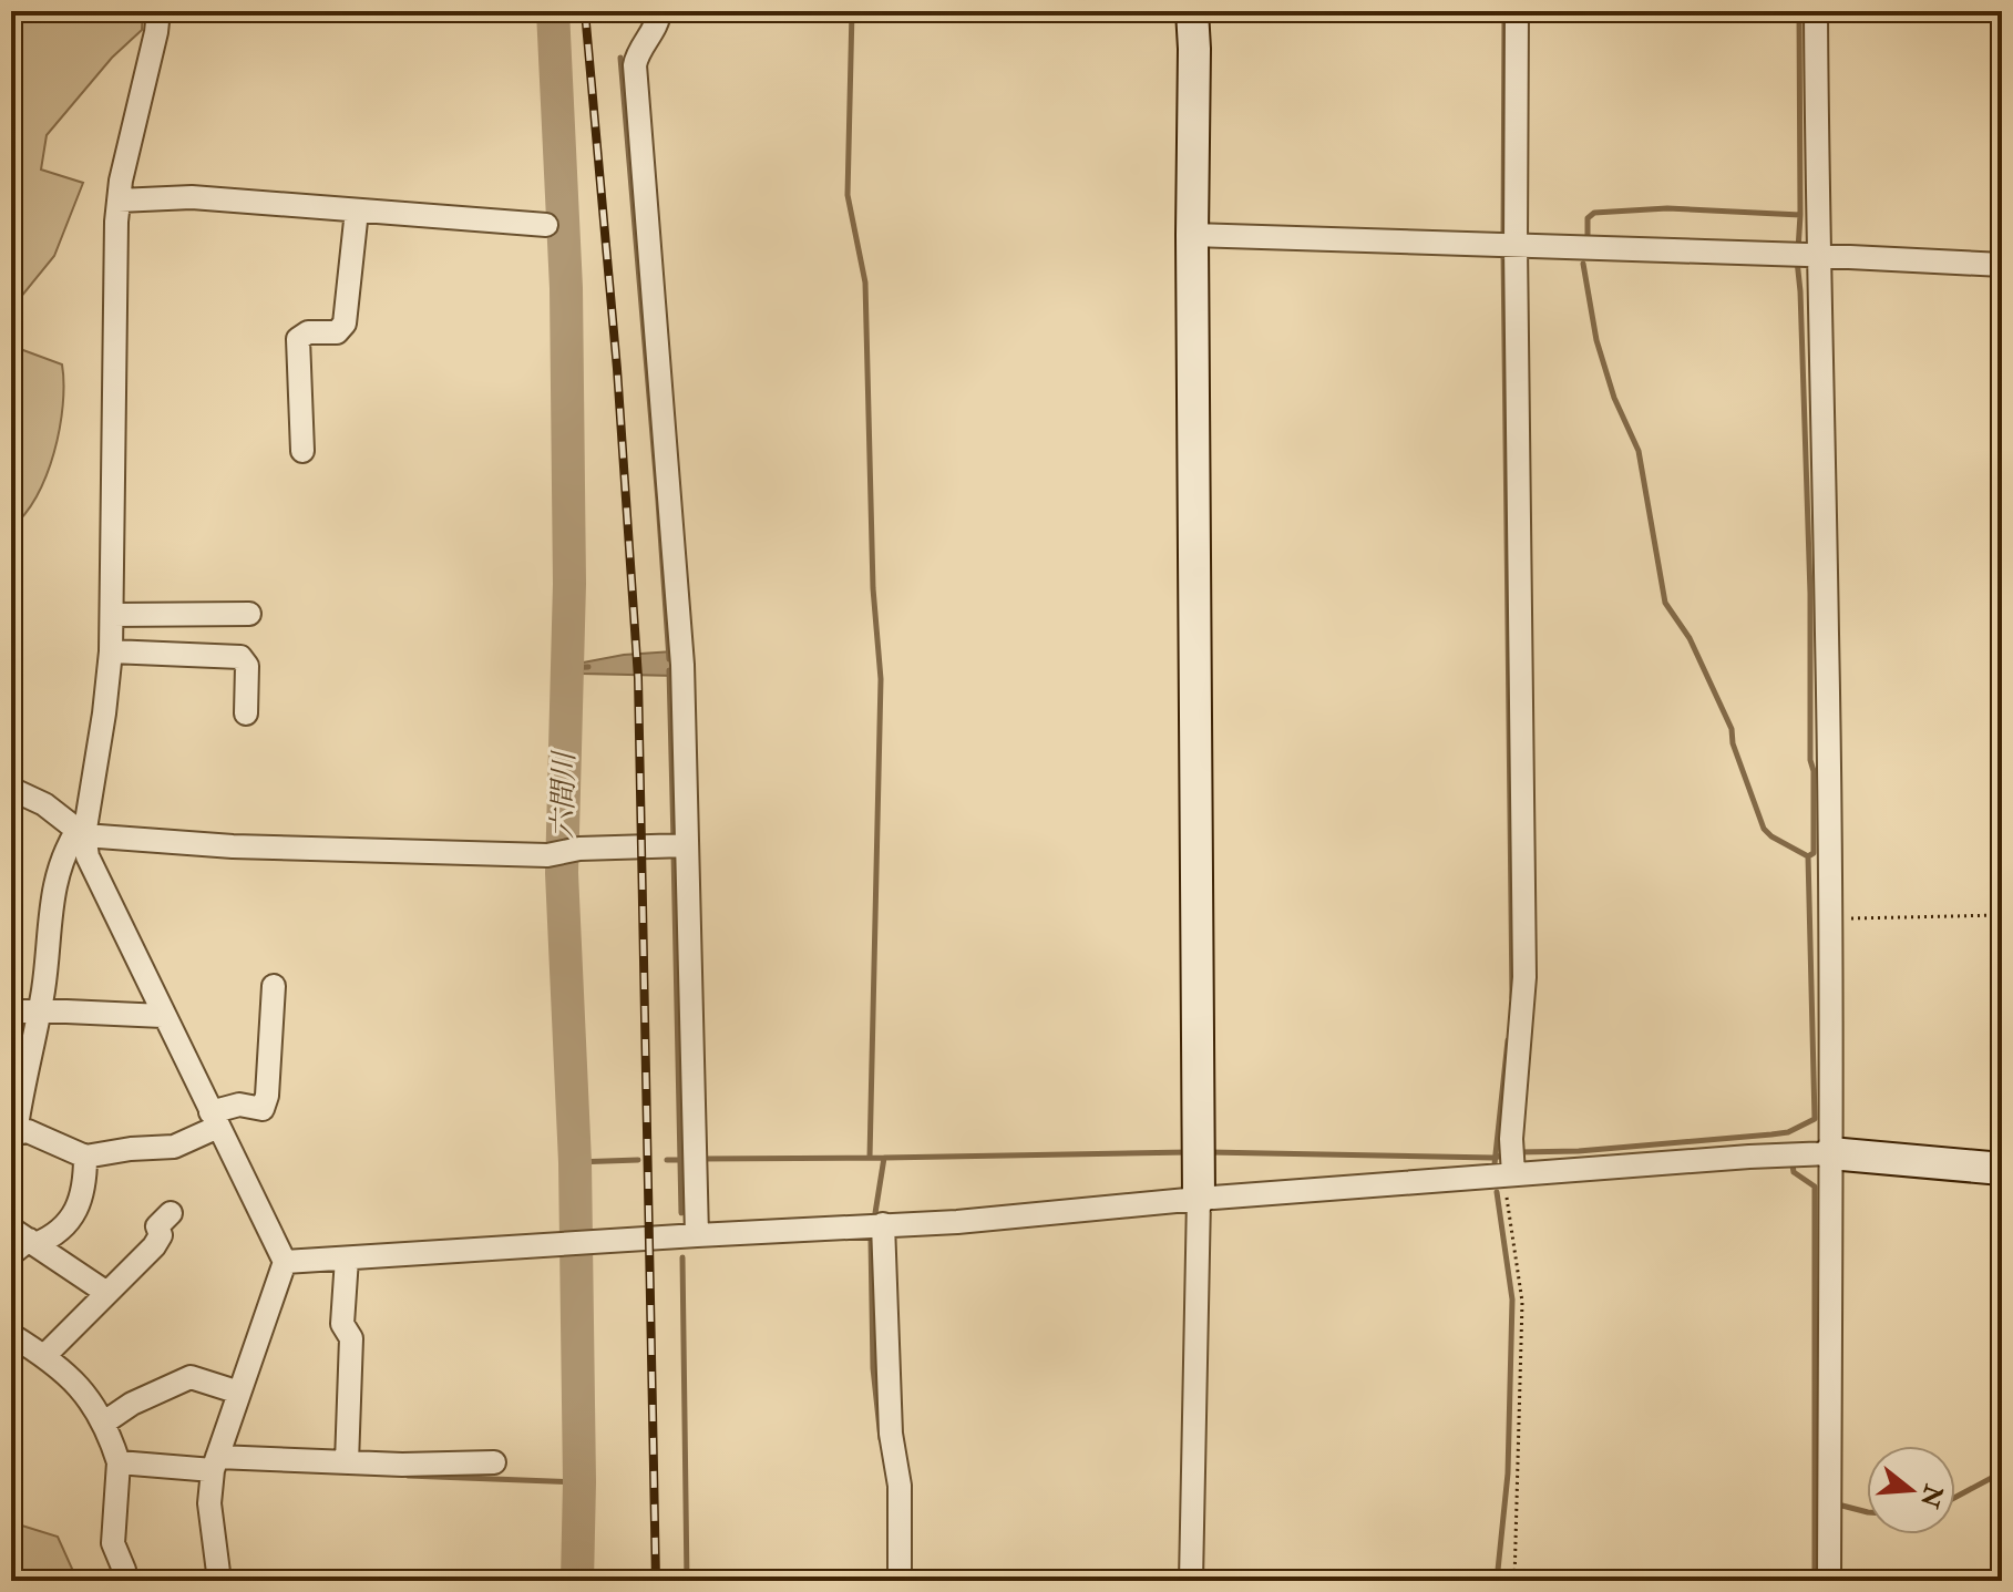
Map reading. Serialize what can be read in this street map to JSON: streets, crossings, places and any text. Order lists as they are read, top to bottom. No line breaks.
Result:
{"water":["六間川"],"north":"right"}
